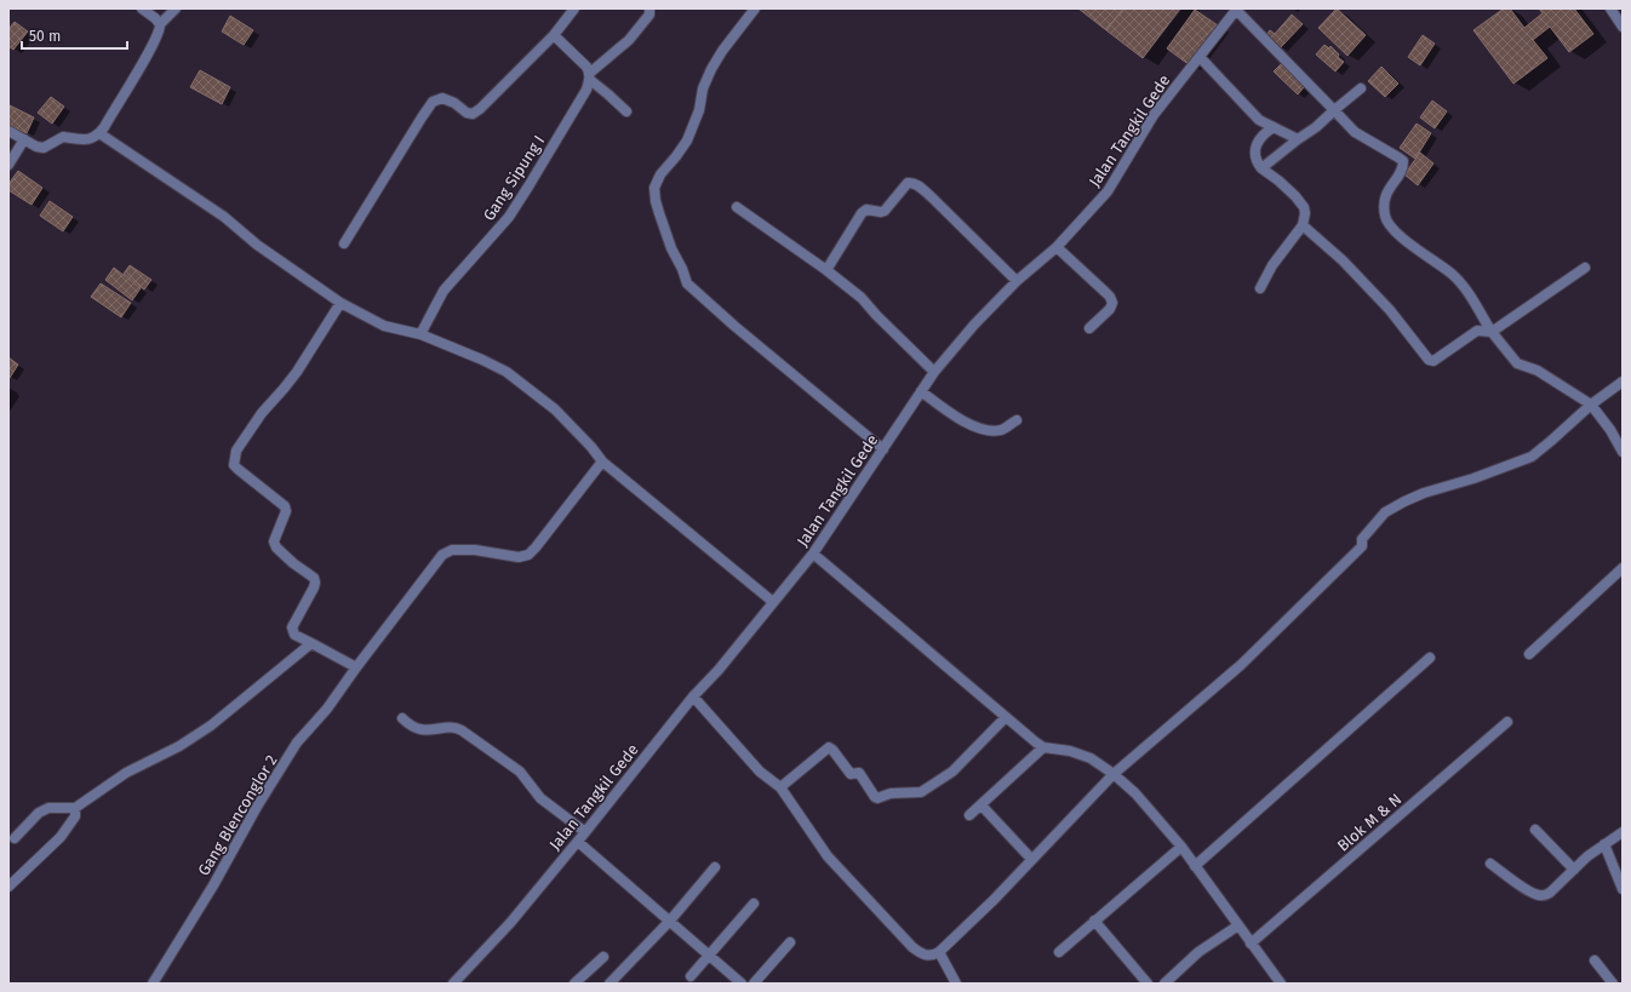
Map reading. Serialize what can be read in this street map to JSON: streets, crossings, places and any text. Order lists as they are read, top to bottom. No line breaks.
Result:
{"streets":{"street":["Jalan Tangkil Gede","Gang Sipung I","Gang Blenconglor 2","Blok M & N"]},"scale_bar":"50 m"}
